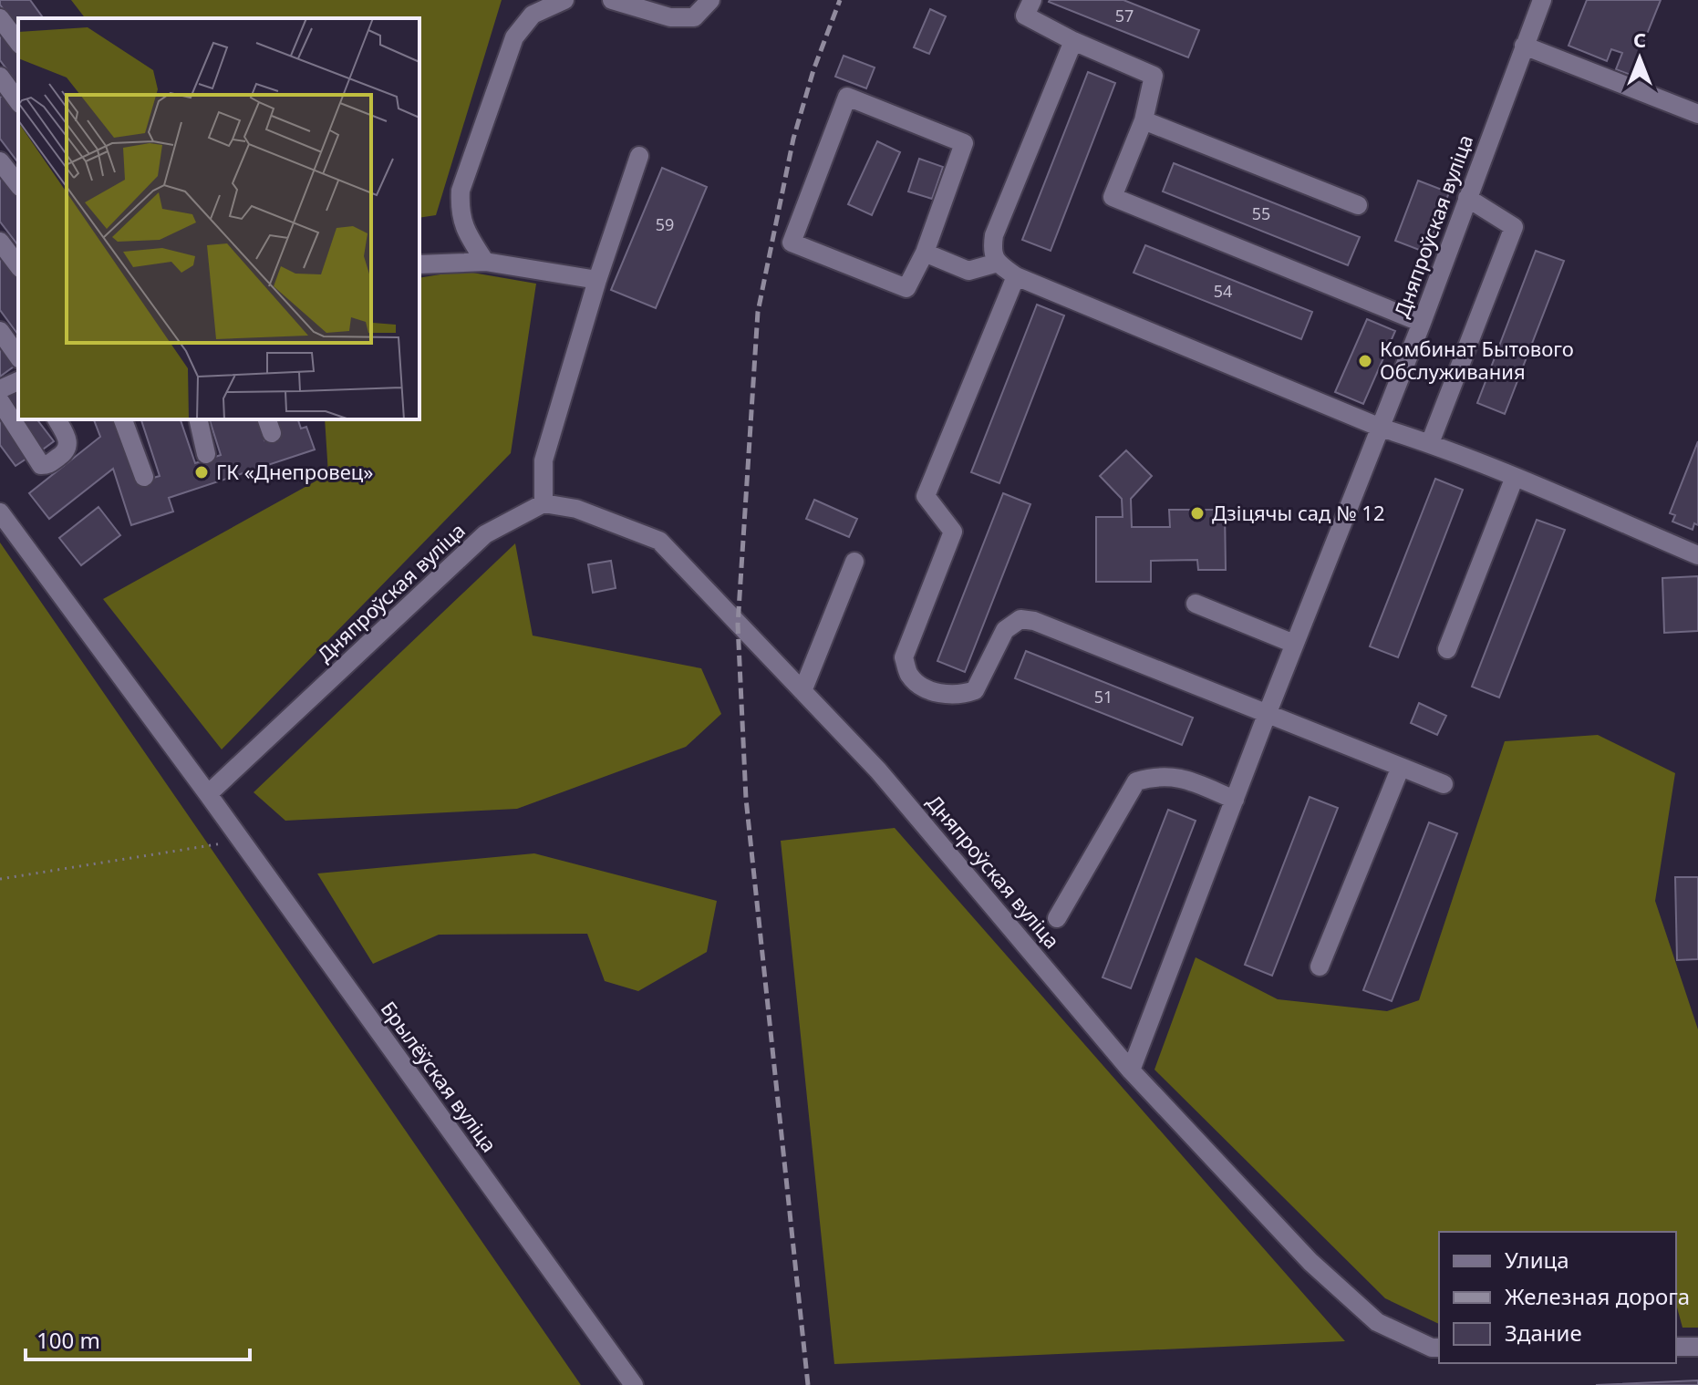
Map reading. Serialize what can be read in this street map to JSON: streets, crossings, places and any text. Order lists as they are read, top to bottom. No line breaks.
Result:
{"streets":{"street":["Дняпроўская вуліца","Брылёўская вуліца"]},"crossings":[["Дняпроўская вуліца","Брылёўская вуліца"]],"places":["Комбинат Бытового Обслуживания","ГК «Днепровец»","Дзіцячы сад № 12"],"house_numbers":["57","55","59","54","51"],"legend":["Улица","Железная дорога","Здание"],"scale_bar":"100 m","north":"top"}
